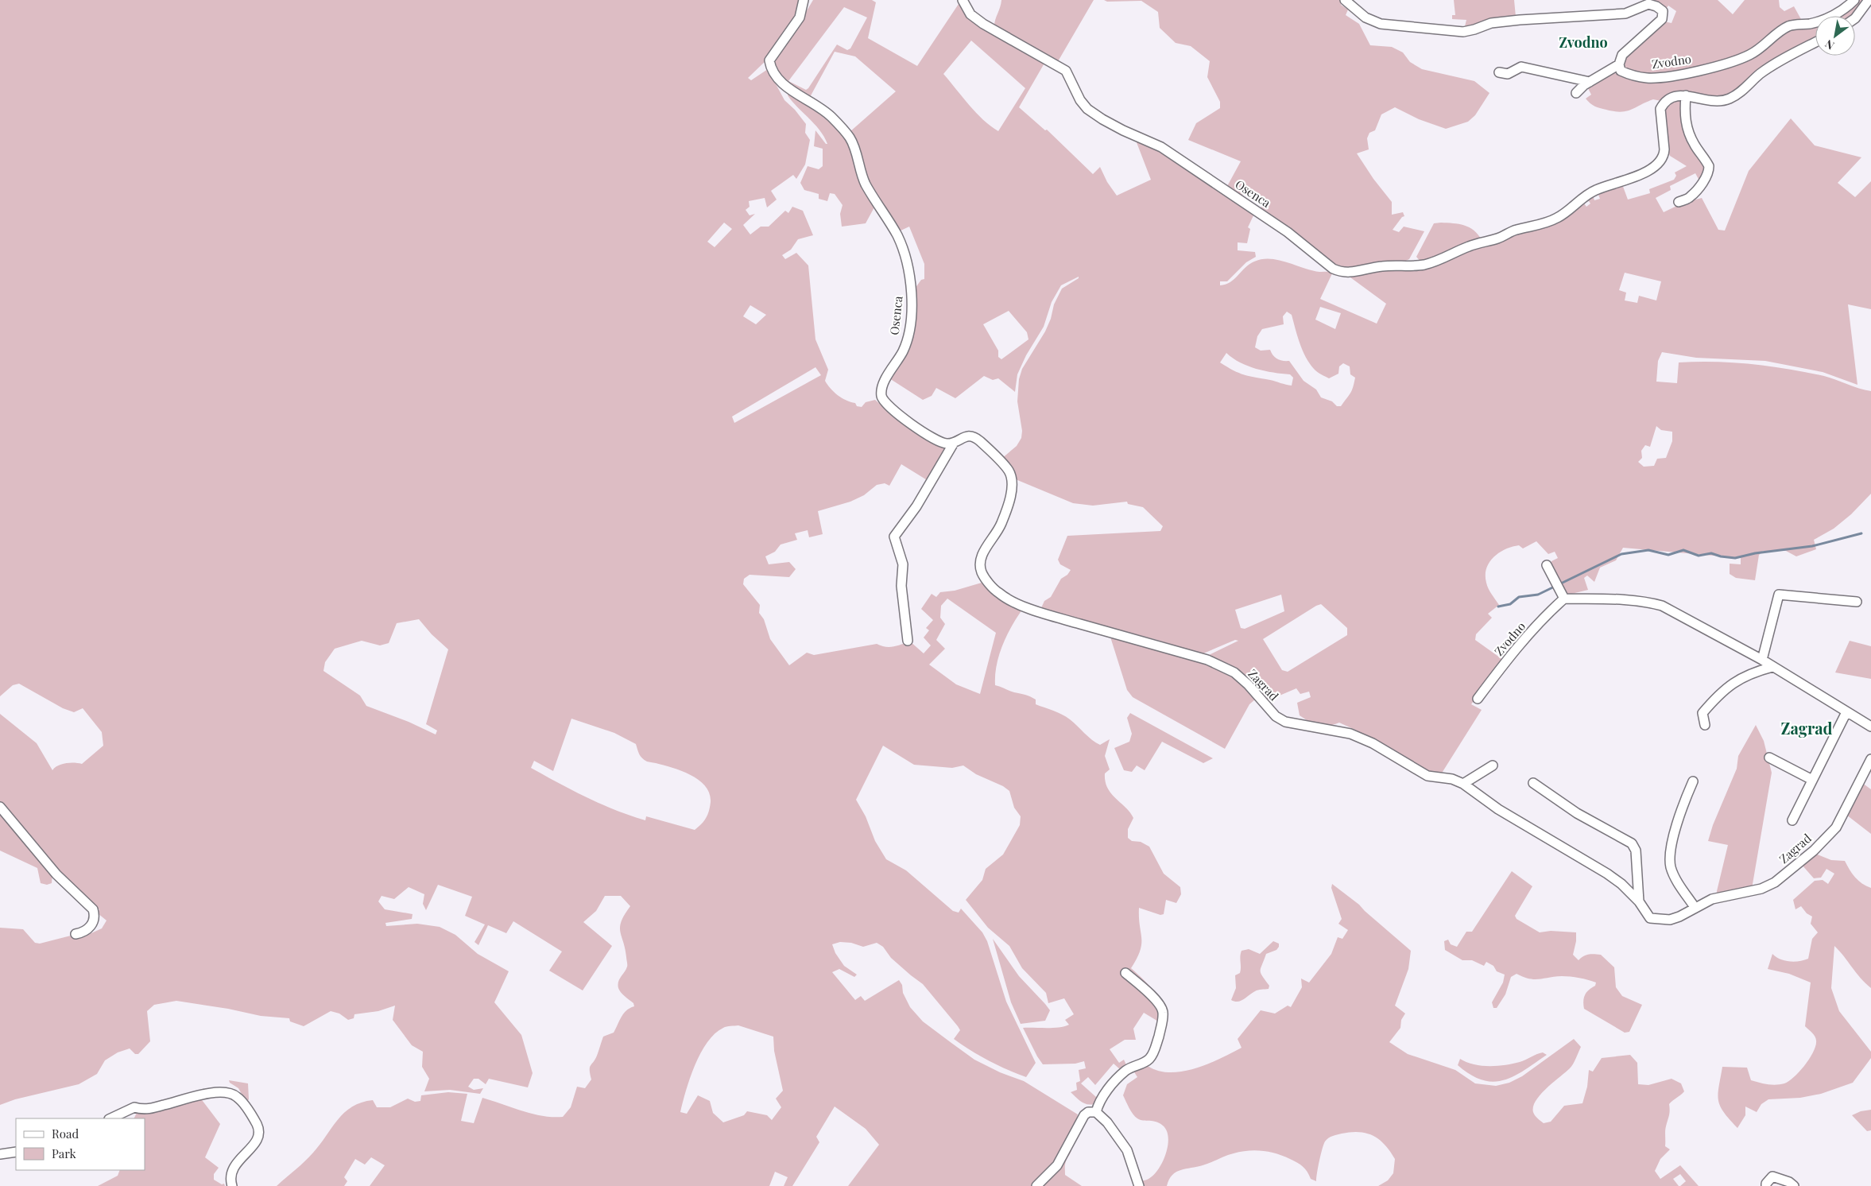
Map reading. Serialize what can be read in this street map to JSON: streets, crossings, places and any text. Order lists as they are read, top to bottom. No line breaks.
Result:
{"streets":{"street":["Zvodno","Osenca","Zagrad"]},"crossings":[["Osenca","Zagrad"]],"districts":["Zvodno","Zagrad"],"legend":["Road","Park"],"north":"bottom left"}
